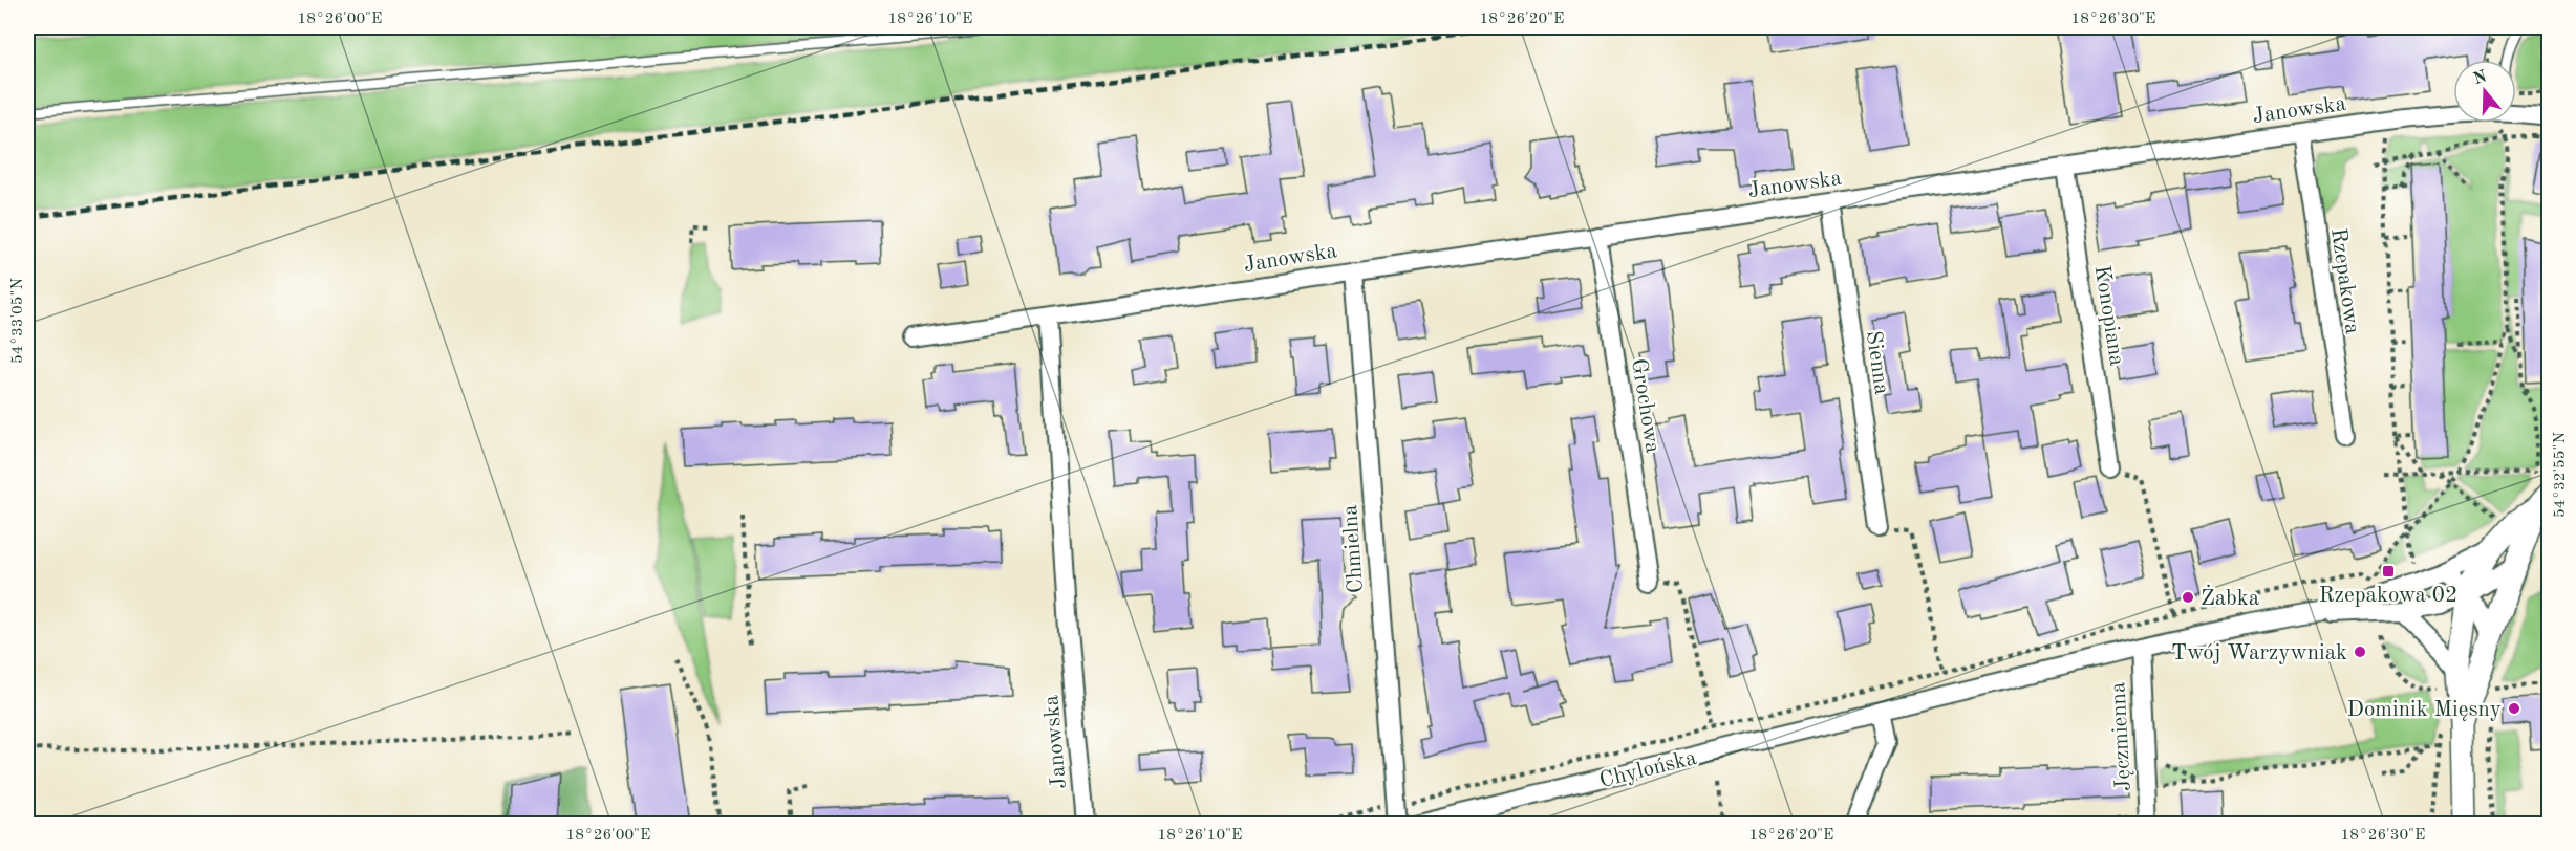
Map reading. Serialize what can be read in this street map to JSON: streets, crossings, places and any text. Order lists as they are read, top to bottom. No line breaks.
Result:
{"streets":{"street":["Janowska","Rzepakowa","Konopiana","Sienna","Grochowa","Chmielna","Jęczmienna","Chylońska"]},"crossings":[["Janowska","Rzepakowa"],["Janowska","Konopiana"],["Janowska","Sienna"],["Janowska","Grochowa"],["Janowska","Chmielna"],["Jęczmienna","Chylońska"]],"places":{"transit":["Rzepakowa 02"],"other":["Żabka","Twój Warzywniak","Dominik Mięsny"]},"north":"top","coordinates":["18°26'00\"E","18°26'10\"E","18°26'20\"E","18°26'30\"E","54°33'05\"N","54°32'55\"N"]}
